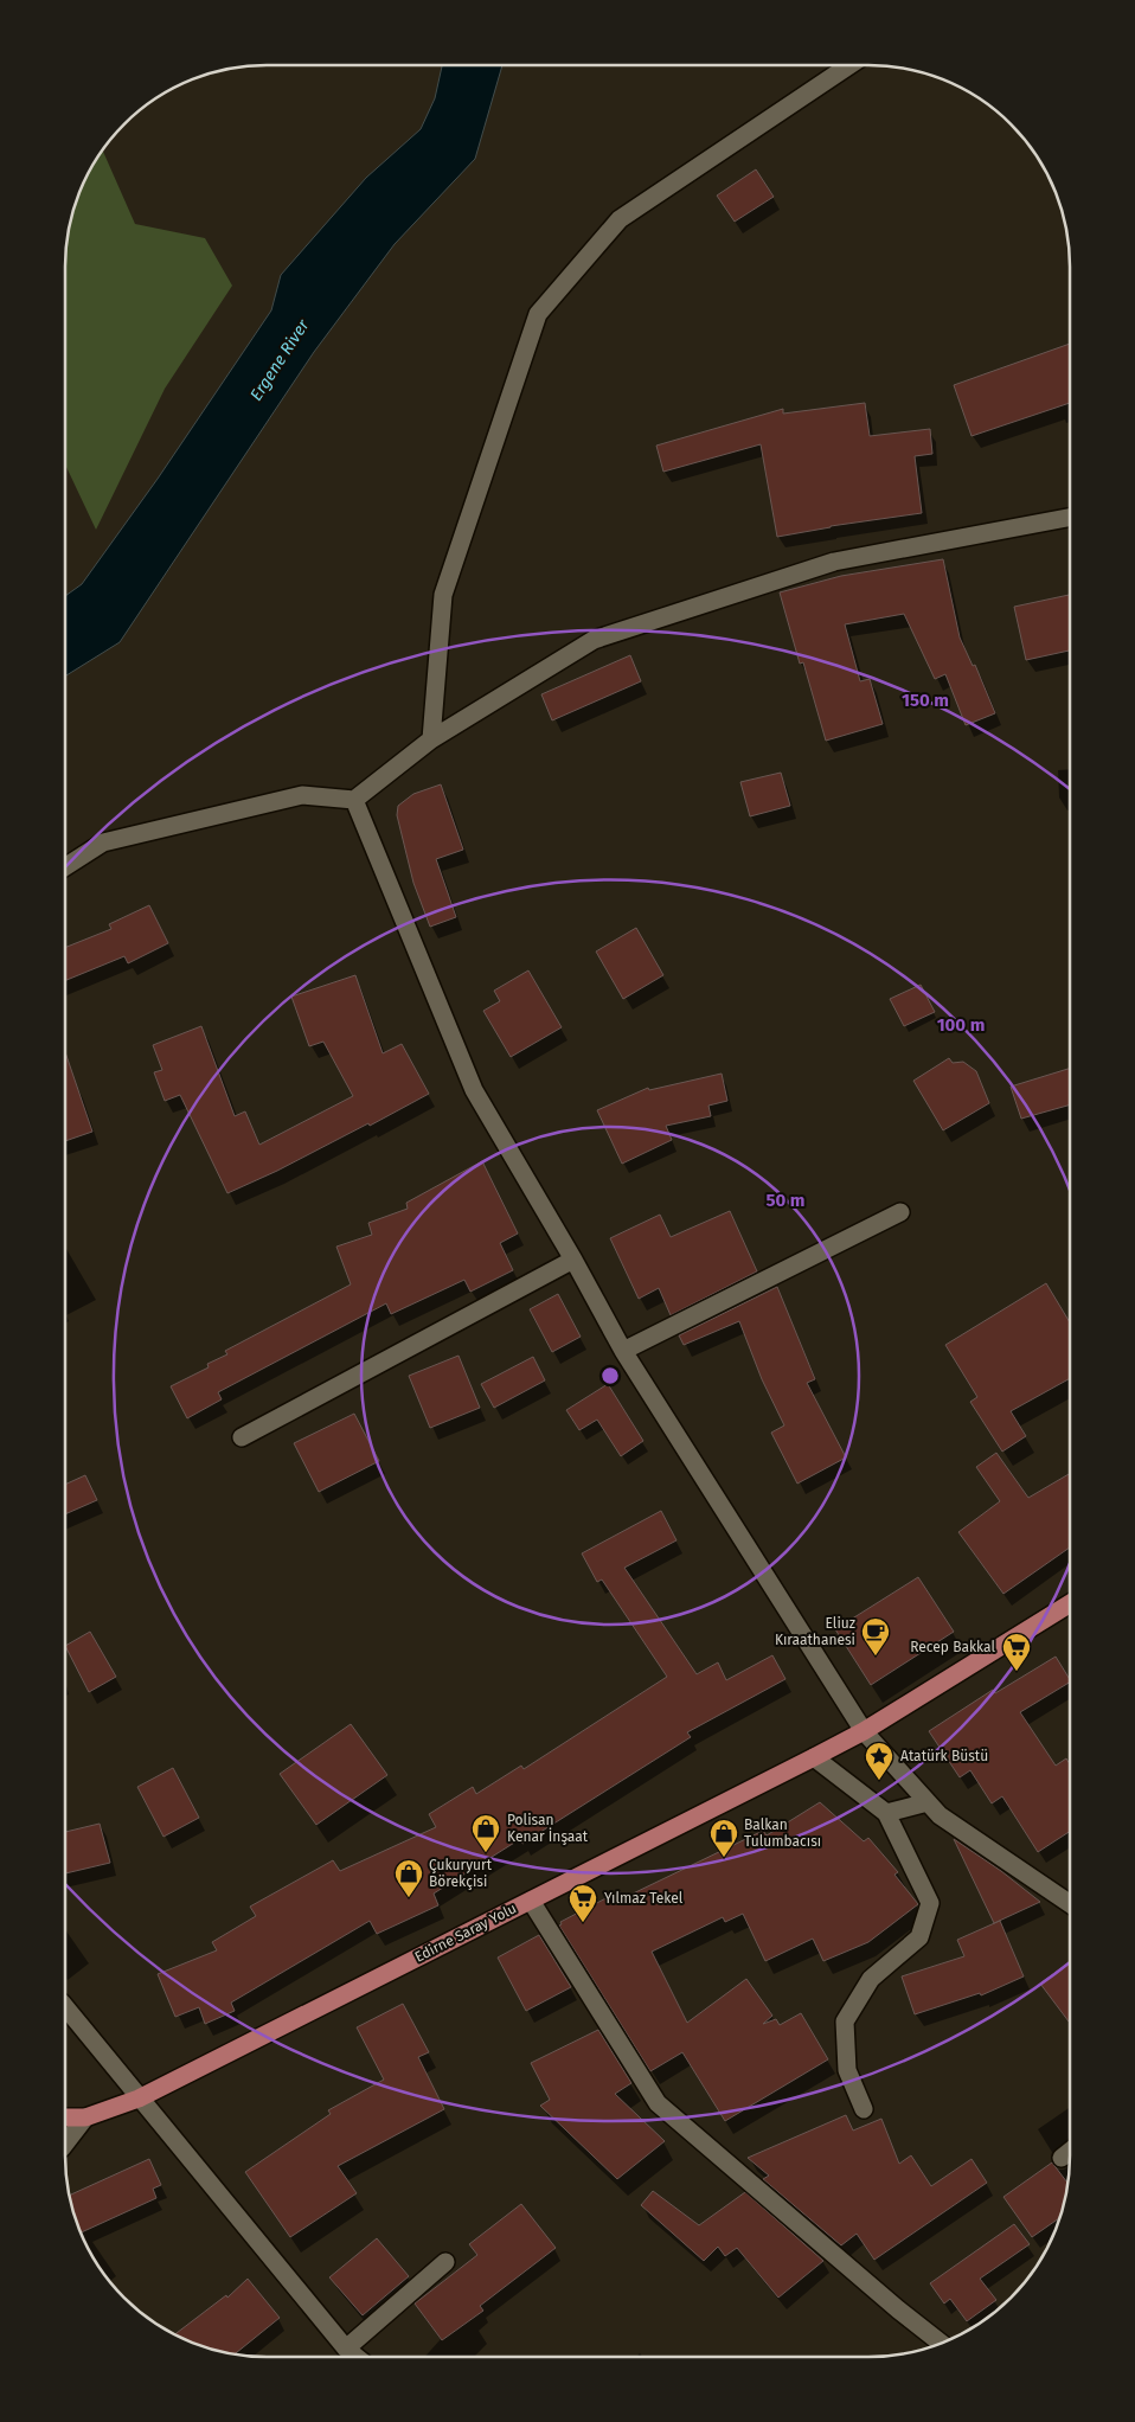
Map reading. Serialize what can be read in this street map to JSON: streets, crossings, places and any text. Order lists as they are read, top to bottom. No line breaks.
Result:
{"streets":{"main road":["Edirne Saray Yolu"]},"water":["Ergene River"],"places":{"cafe":["Eliuz Kıraathanesi"],"supermarket":["Recep Bakkal","Yılmaz Tekel"],"place":["Atatürk Büstü"],"shop":["Polisan Kenar İnşaat","Balkan Tulumbacısı","Çukuryurt Börekçisi"]},"rings":["150 m","100 m","50 m"]}
